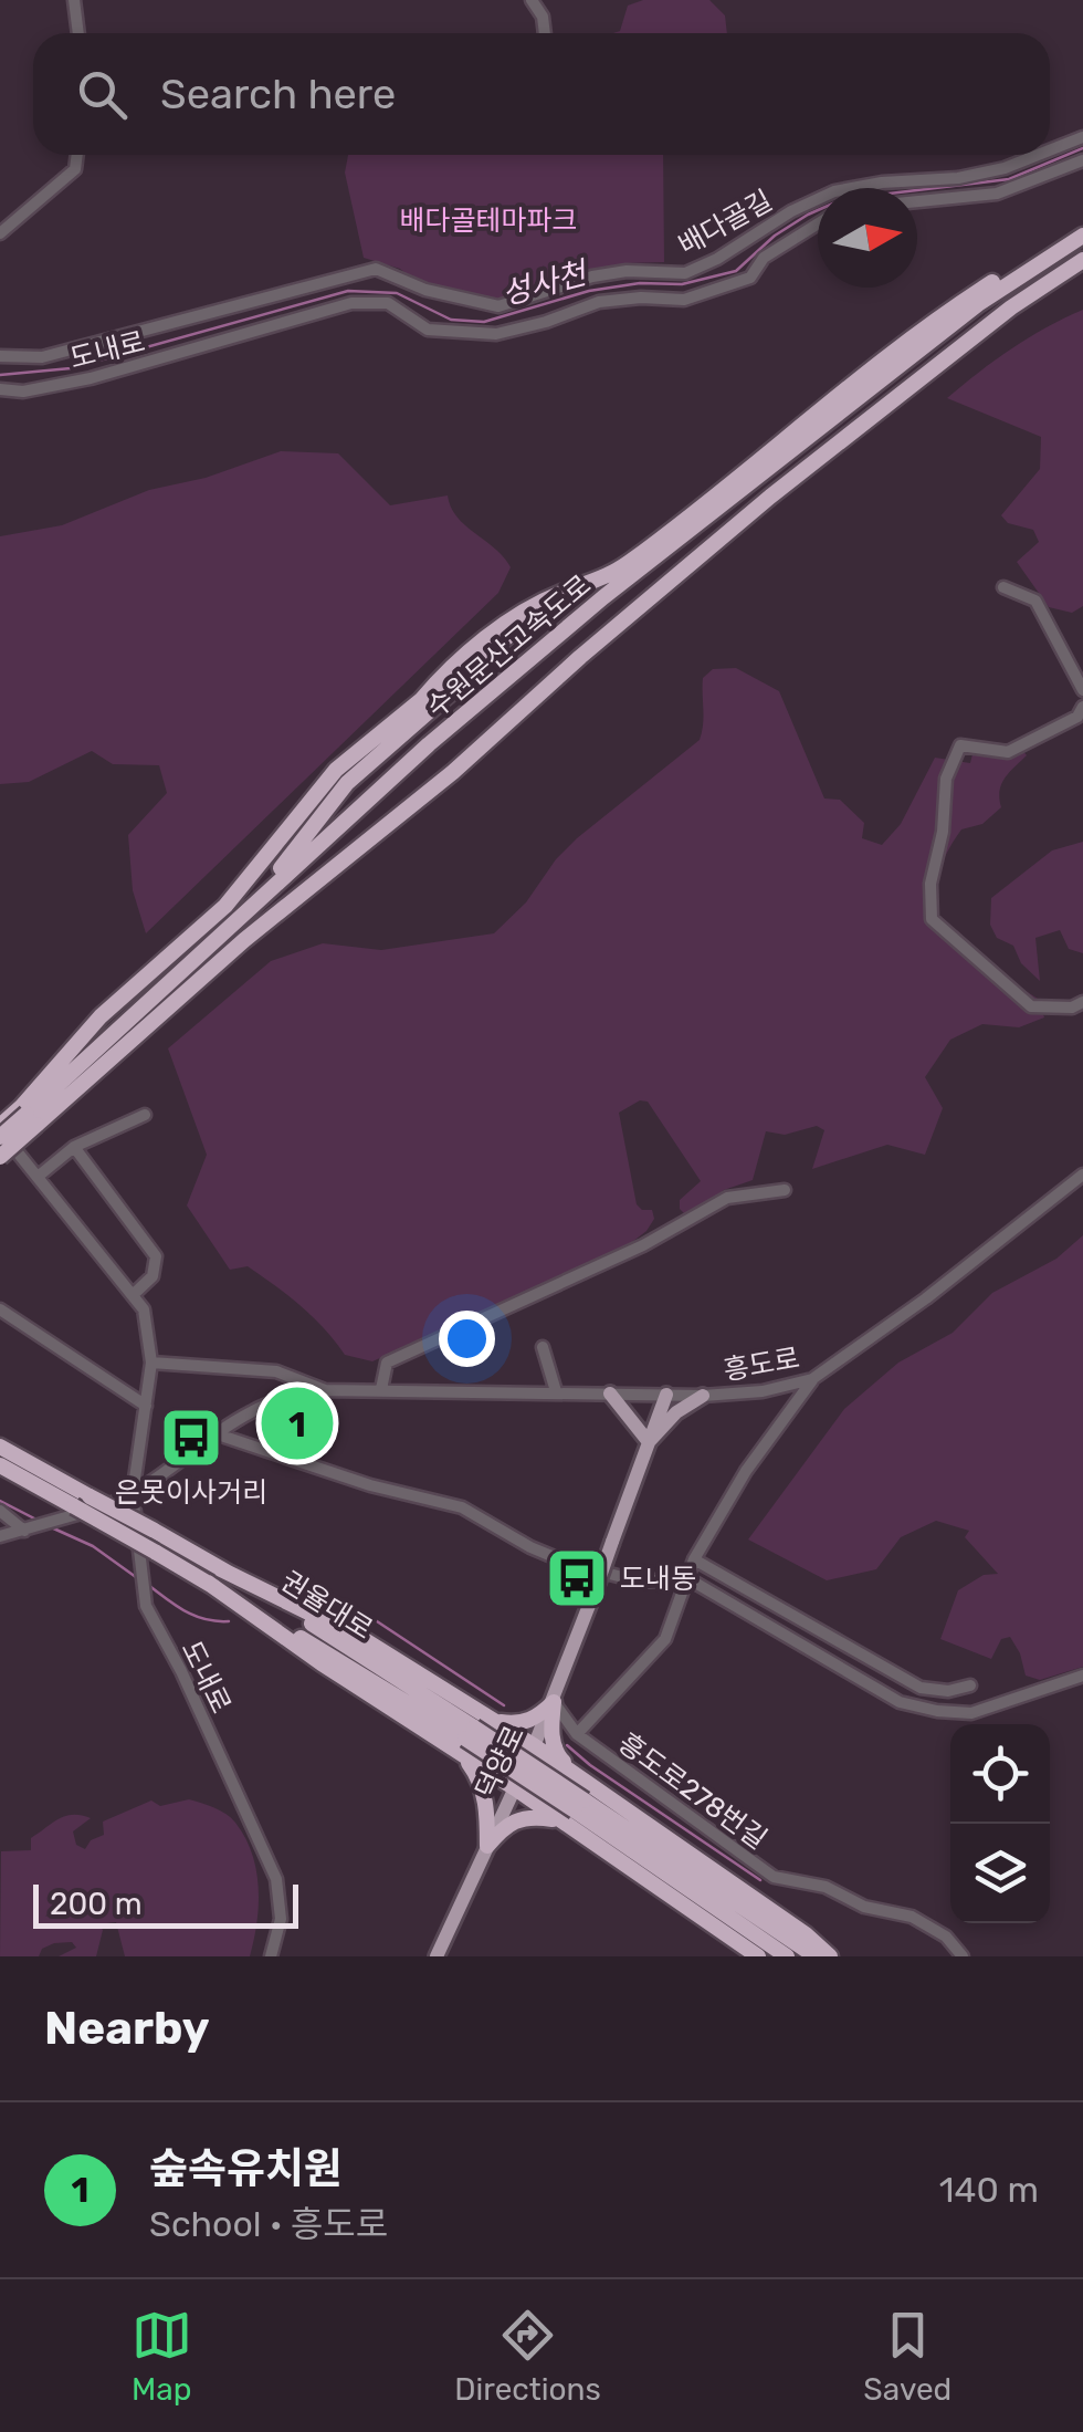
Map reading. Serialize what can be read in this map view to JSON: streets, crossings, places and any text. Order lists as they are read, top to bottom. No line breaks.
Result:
{"streets":{"highway":["수원문산고속도로","권율대로"],"main road":["덕양로"],"street":["배다골길","도내로","흥도로","흥도로278번길"]},"crossings":[["도내로","수원문산고속도로"],["도내로","흥도로"],["흥도로","흥도로278번길"],["덕양로","흥도로278번길"]],"water":["성사천"],"parks":["배다골테마파크"],"places":{"bus stop":["은못이사거리","도내동"]},"scale_bar":"200 m","north":"right","page":{"search":"Search here","pins":"1","scale":"200 m","heading":"Nearby","list":[{"mark":"1","name":"숲속유치원","note":"School · 흥도로","value":"140 m"}],"nav":["Map","Directions","Saved"]}}
